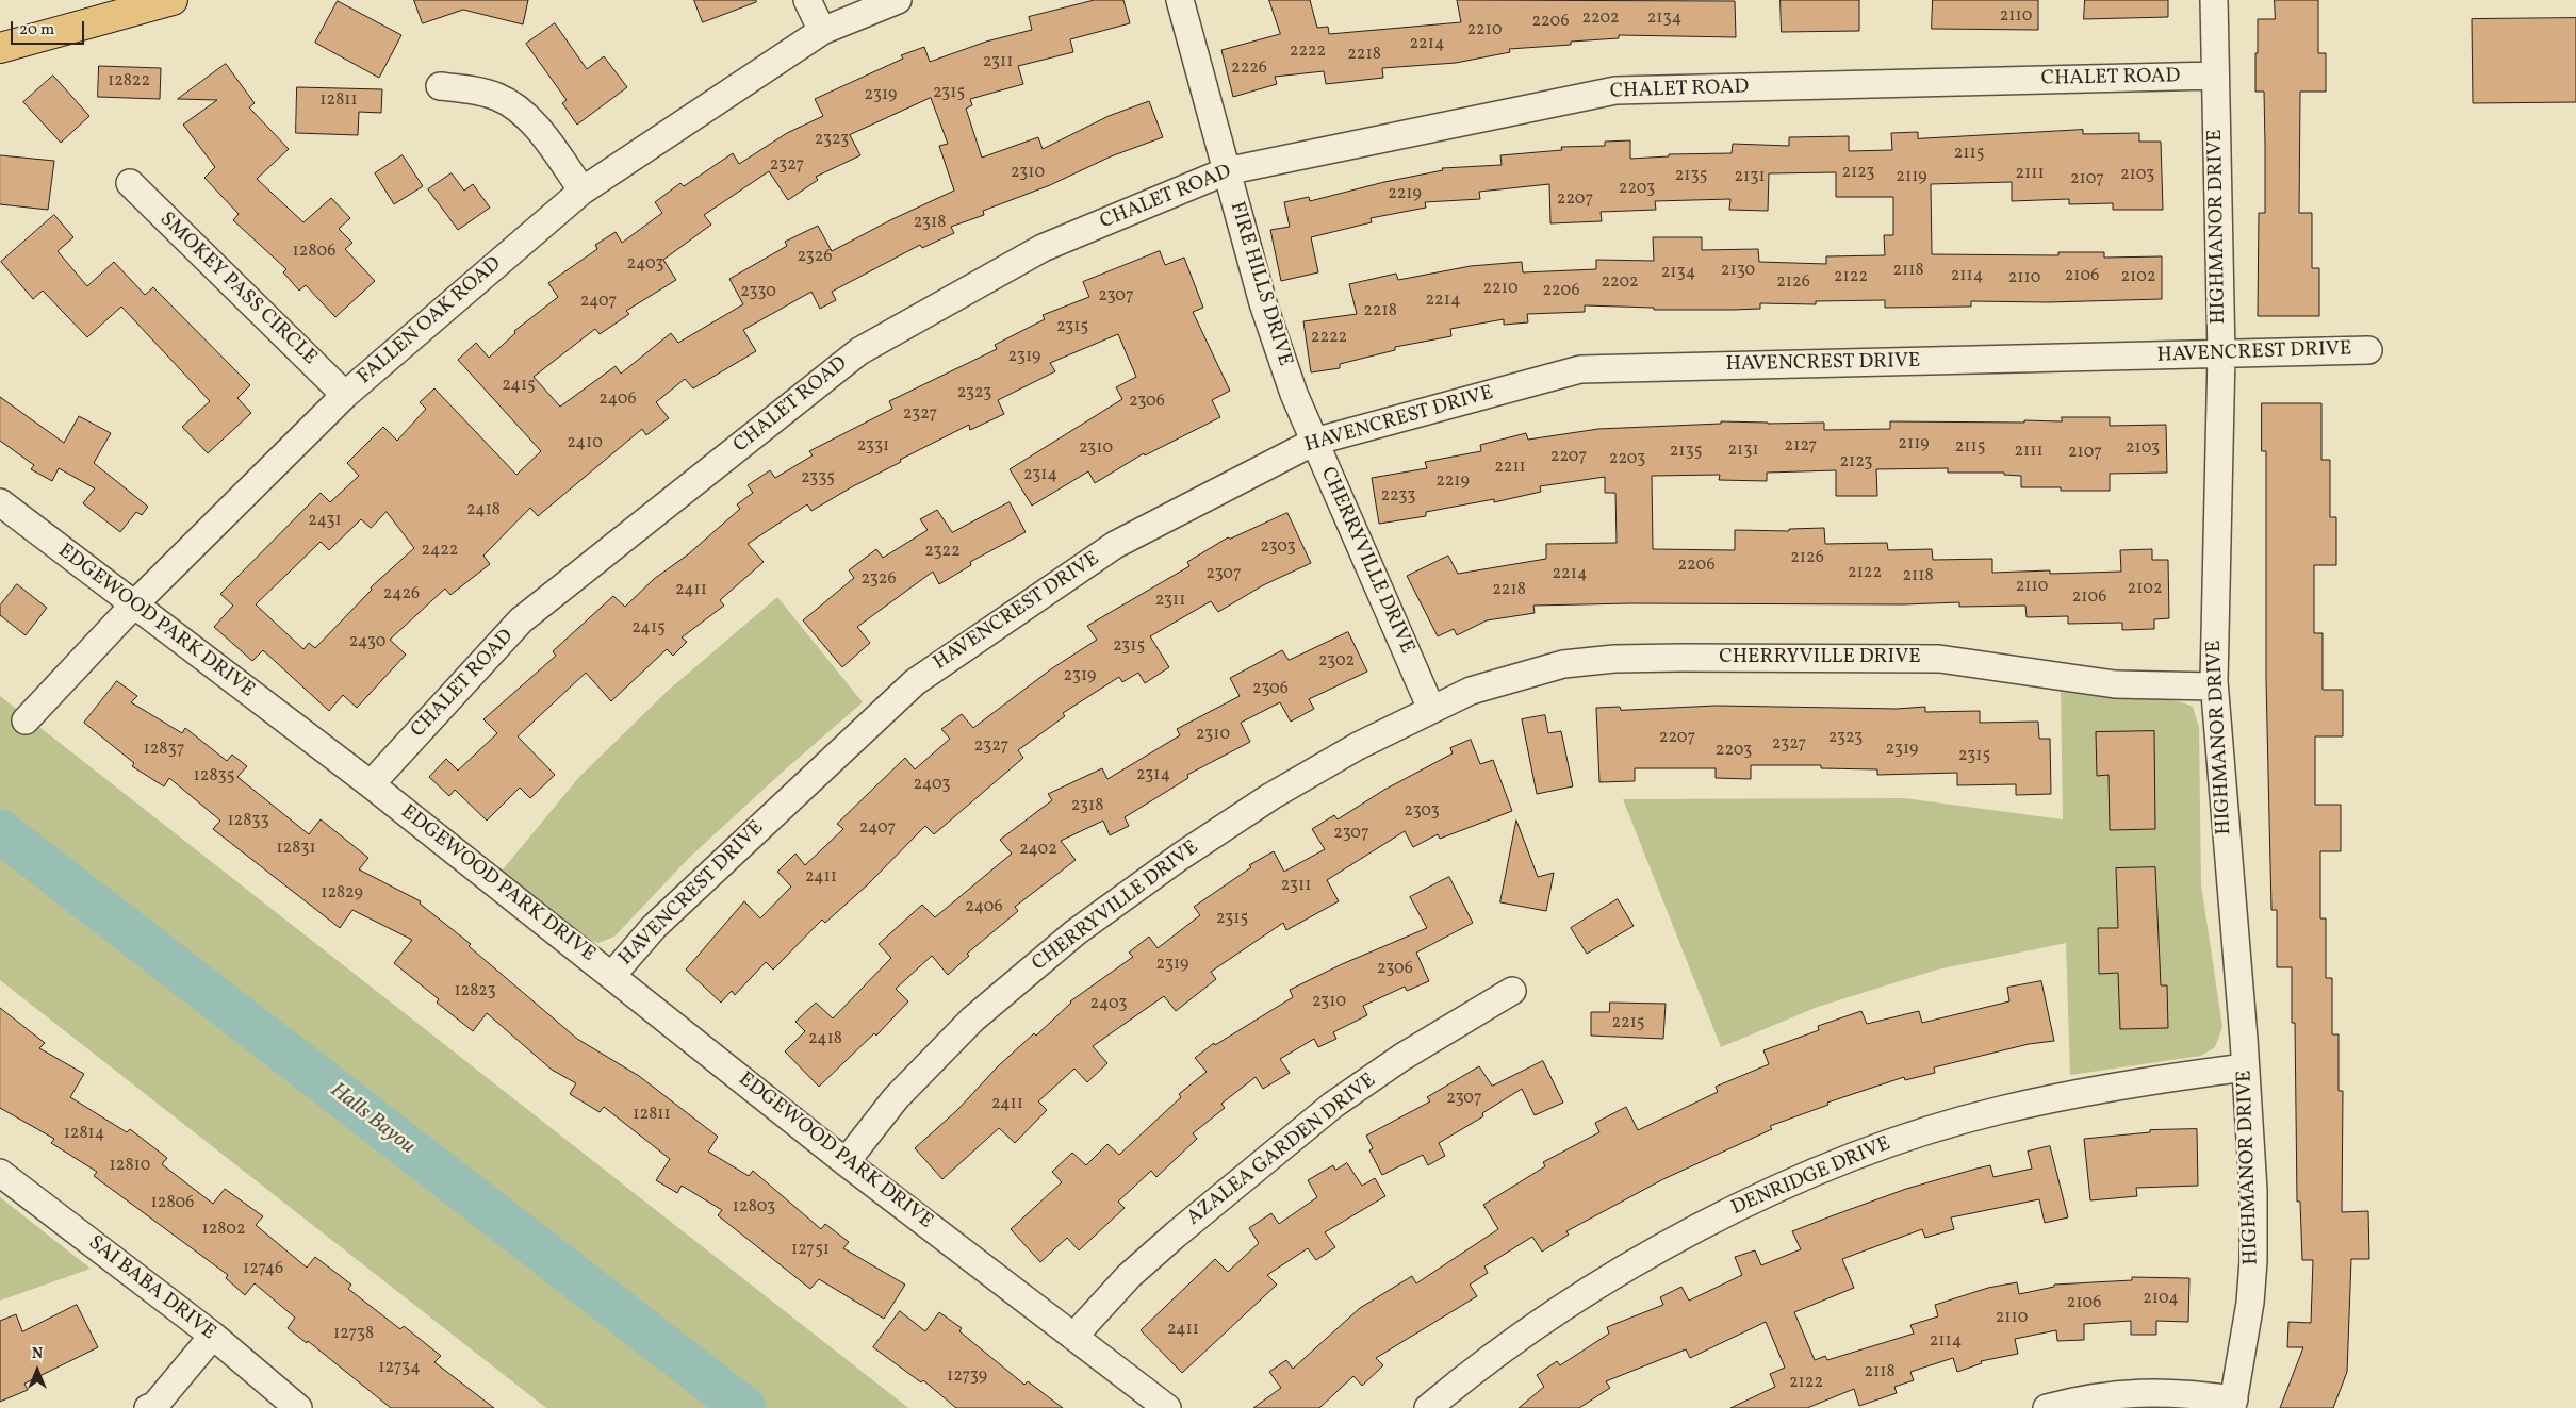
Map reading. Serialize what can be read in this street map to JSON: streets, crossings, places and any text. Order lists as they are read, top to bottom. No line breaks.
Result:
{"streets":{"street":["CHALET ROAD","HIGHMANOR DRIVE","FIRE HILLS DRIVE","SMOKEY PASS CIRCLE","FALLEN OAK ROAD","HAVENCREST DRIVE","CHERRYVILLE DRIVE","EDGEWOOD PARK DRIVE","AZALEA GARDEN DRIVE","DENRIDGE DRIVE","SAI BABA DRIVE"]},"crossings":[["CHALET ROAD","HIGHMANOR DRIVE"],["CHALET ROAD","FIRE HILLS DRIVE"],["CHALET ROAD","EDGEWOOD PARK DRIVE"],["HIGHMANOR DRIVE","HAVENCREST DRIVE"],["HIGHMANOR DRIVE","CHERRYVILLE DRIVE"],["HIGHMANOR DRIVE","DENRIDGE DRIVE"],["FIRE HILLS DRIVE","HAVENCREST DRIVE"],["FIRE HILLS DRIVE","CHERRYVILLE DRIVE"],["SMOKEY PASS CIRCLE","FALLEN OAK ROAD"],["FALLEN OAK ROAD","EDGEWOOD PARK DRIVE"],["HAVENCREST DRIVE","CHERRYVILLE DRIVE"],["HAVENCREST DRIVE","EDGEWOOD PARK DRIVE"],["CHERRYVILLE DRIVE","EDGEWOOD PARK DRIVE"],["EDGEWOOD PARK DRIVE","AZALEA GARDEN DRIVE"]],"water":["Halls Bayou"],"house_numbers":["2110","2202","2134","2206","2210","2214","2222","2218","2311","2226","12822","2315","2319","12811","2323","2115","2327","2310","2123","2111","2103","2135","2131","2119","2107","2203","2219","2207","2318","12806","2326","2403","2130","2118","2134","2114","2106","2122","2102","2110","2202","2126","2210","2206","2330","2307","2214","2407","2218","2315","2222","2319","2415","2323","2406","2306","2327","2410","2119","2331","2127","2115","2310","2103","2131","2135","2111","2107","2207","2203","2123","2211","2314","2335","2219","2233","2418","2431","2303","2422","2322","2126","2206","2122","2307","2214","2118","2326","2110","2102","2411","2218","2426","2106","2311","2415","2430","2315","2302","2319","2306","2310","2207","2323","2327","2327","12837","2319","2203","2315","2314","12835","2403","2318","2303","12833","2407","2307","12831","2402","2411","2311","12829","2406","2315","2319","2306","12823","2310","2403","2215","2418","2307","2411","12811","12814","12810","12806","12803","12802","12751","12746","2104","2106","2110","2411","12738","2114","12734","2118","12739","2122"],"scale_bar":"20 m","north":"top"}
